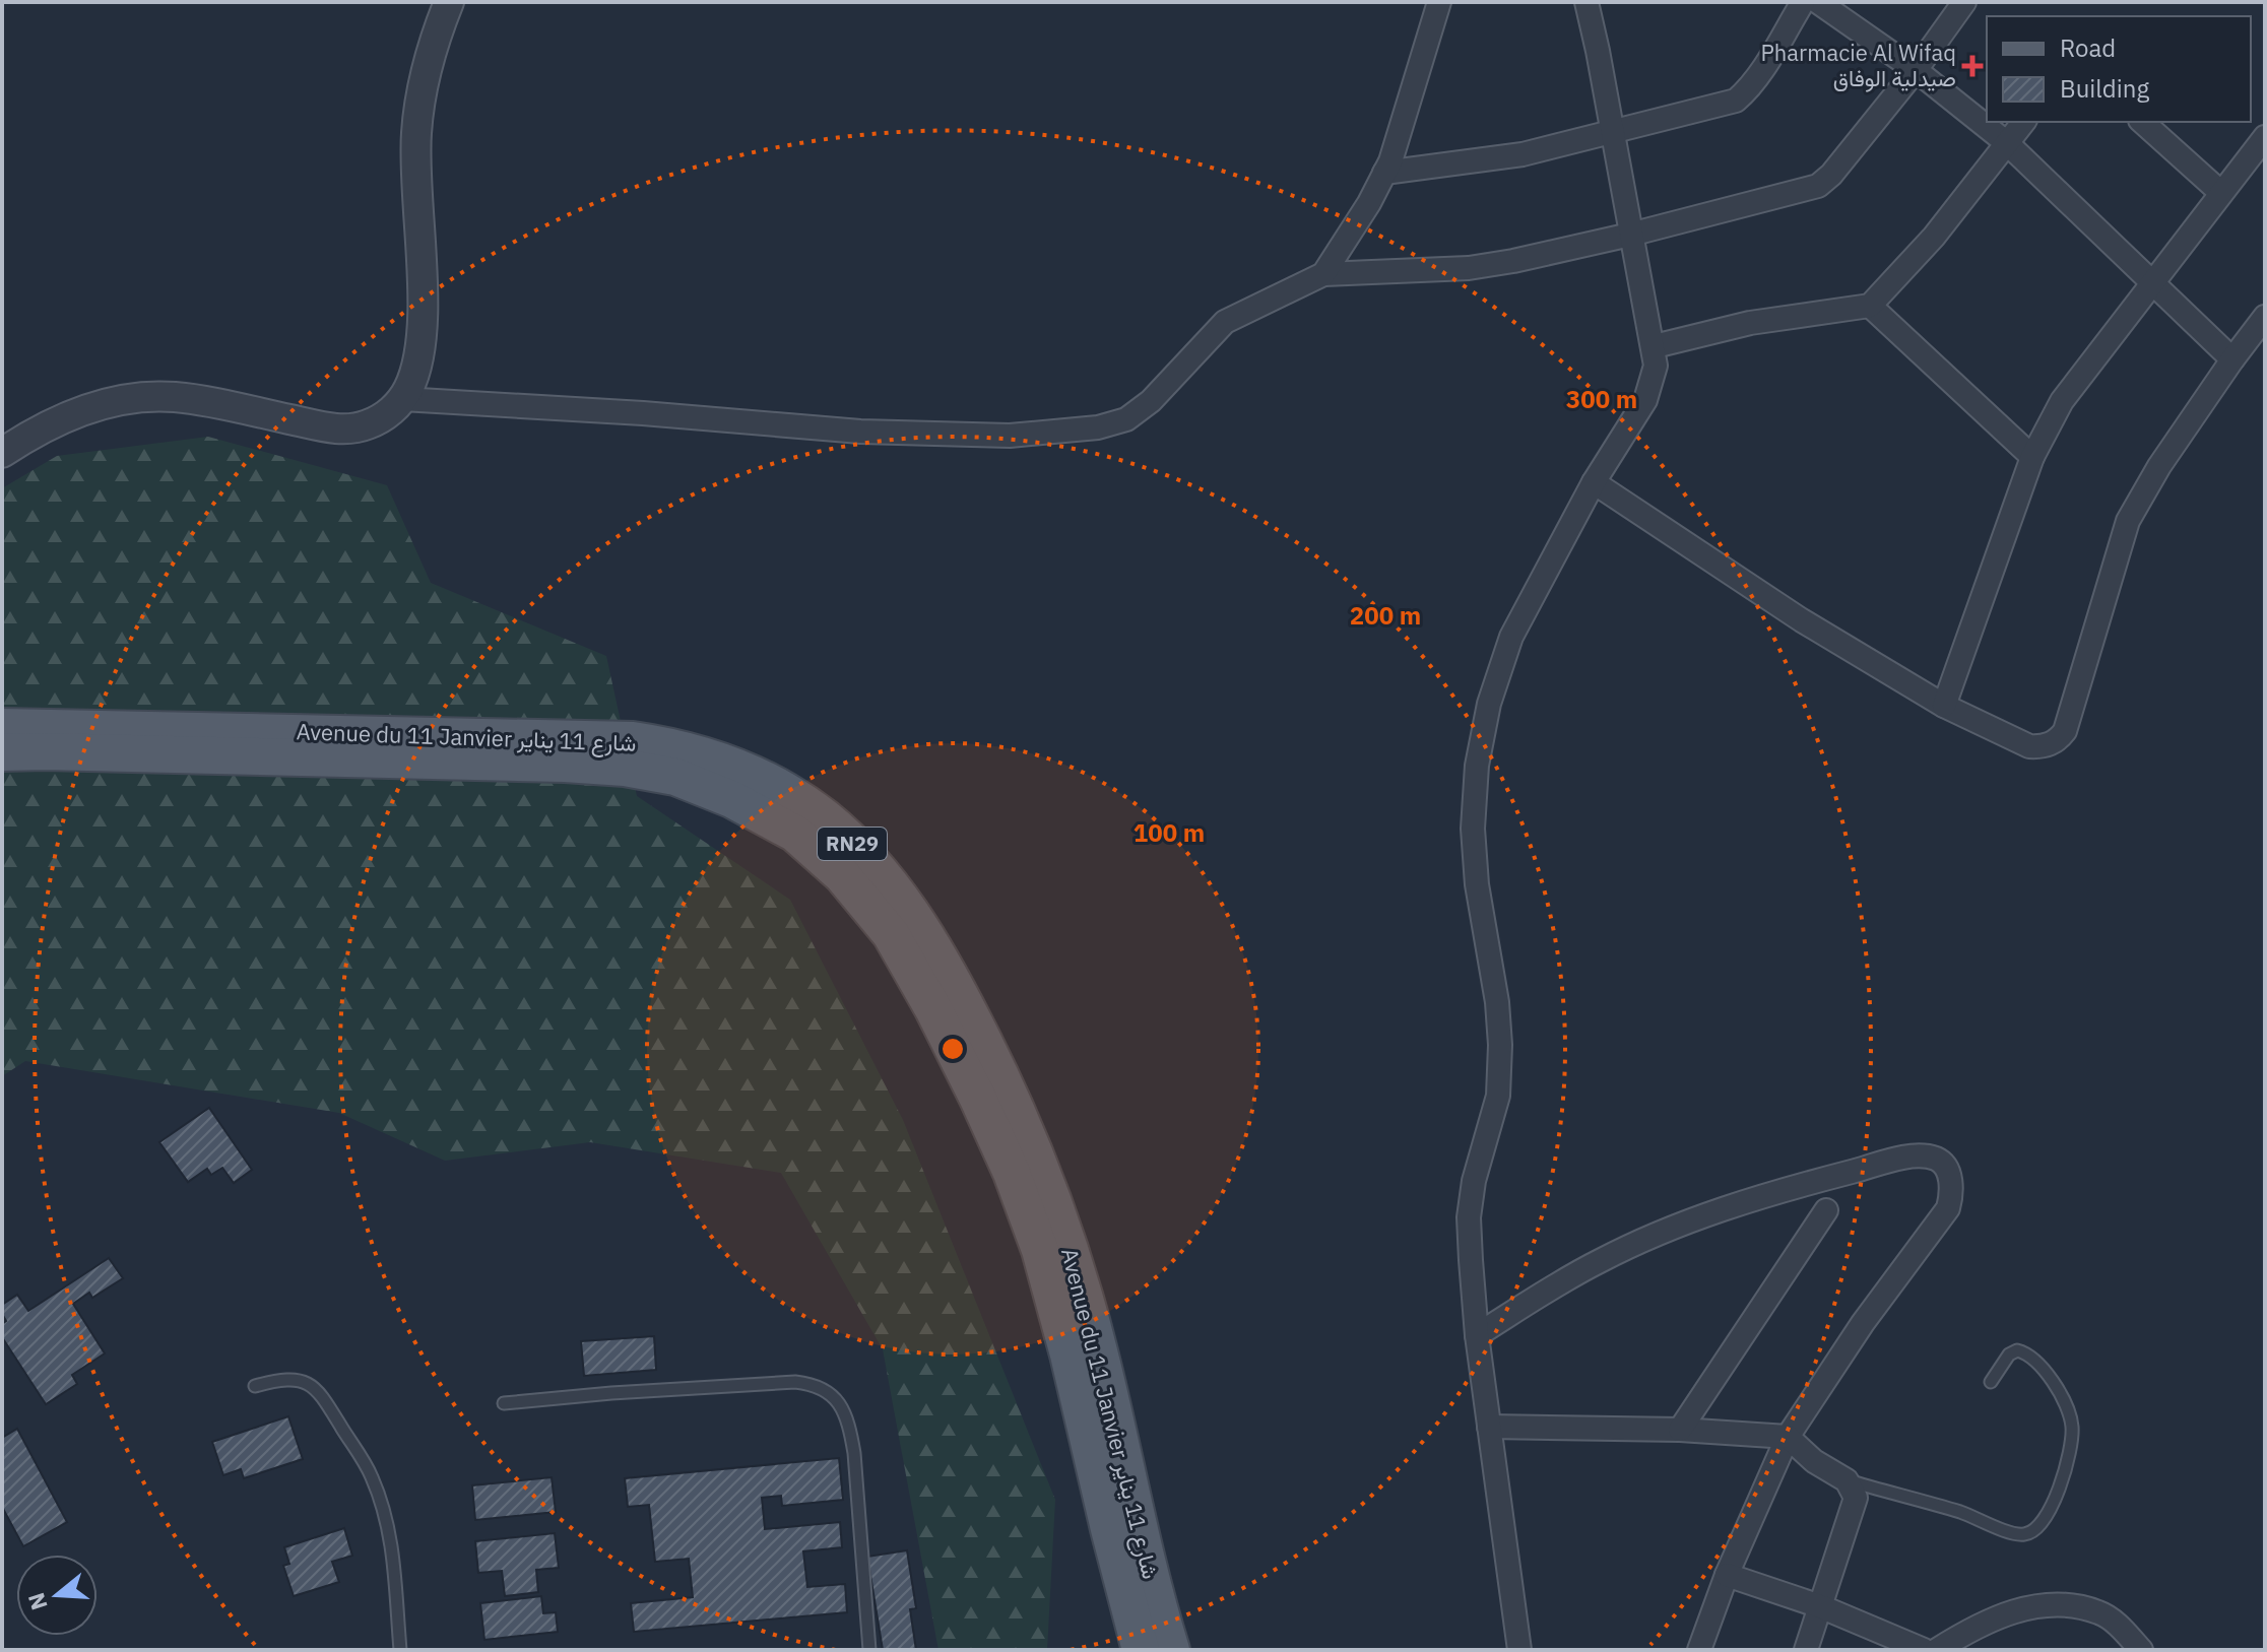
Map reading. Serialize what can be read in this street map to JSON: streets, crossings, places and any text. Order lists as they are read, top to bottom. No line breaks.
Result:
{"streets":{"main road":["Avenue du 11 Janvier شارع 11 يناير","RN29"]},"places":{"health":["Pharmacie Al Wifaq صيدلية الوفاق"]},"legend":["Road","Building"],"north":"left","rings":["300 m","200 m","100 m"]}
